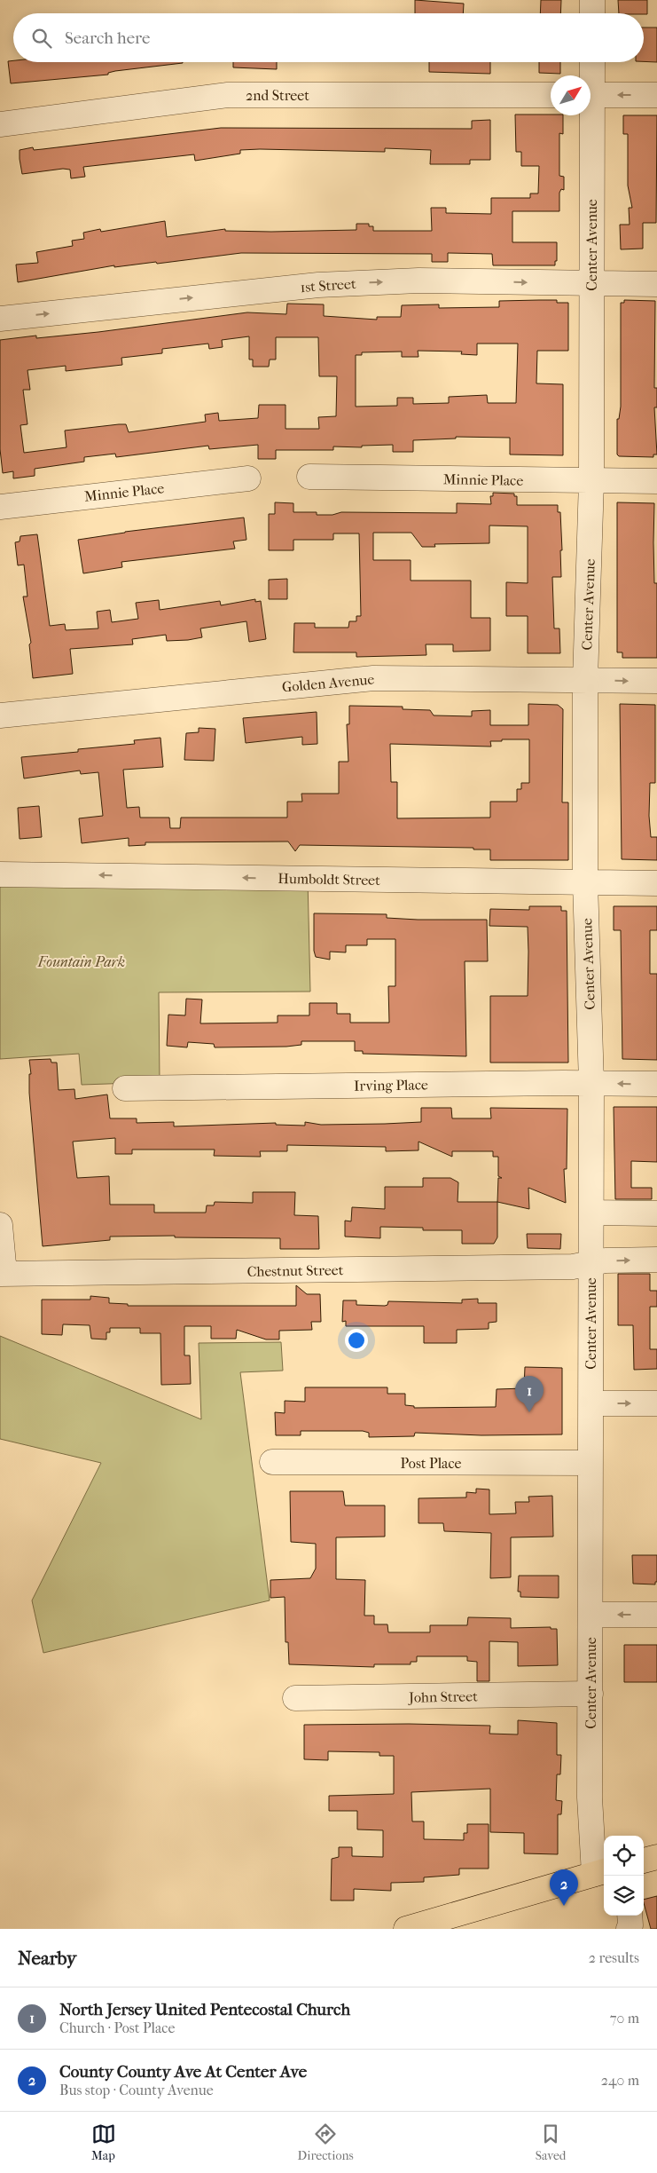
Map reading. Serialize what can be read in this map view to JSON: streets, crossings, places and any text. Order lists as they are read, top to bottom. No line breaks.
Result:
{"streets":{"street":["2nd Street","Center Avenue","1st Street","Minnie Place","Golden Avenue","Humboldt Street","Irving Place","Chestnut Street","Post Place","John Street"]},"crossings":[["Center Avenue","1st Street"],["Center Avenue","Minnie Place"],["Center Avenue","Golden Avenue"],["Center Avenue","Humboldt Street"],["Center Avenue","Irving Place"],["Center Avenue","Chestnut Street"],["Center Avenue","Post Place"],["Center Avenue","John Street"]],"one_way":["1st Street","Humboldt Street"],"parks":["Fountain Park"],"north":"top right","page":{"search":"Search here","pins":["1","2"],"heading":["Nearby","2 results"],"list":[{"mark":"1","name":"North Jersey United Pentecostal Church","note":"Church · Post Place","value":"70 m"},{"mark":"2","name":"County County Ave At Center Ave","note":"Bus stop · County Avenue","value":"240 m"}],"nav":["Map","Directions","Saved"]}}
